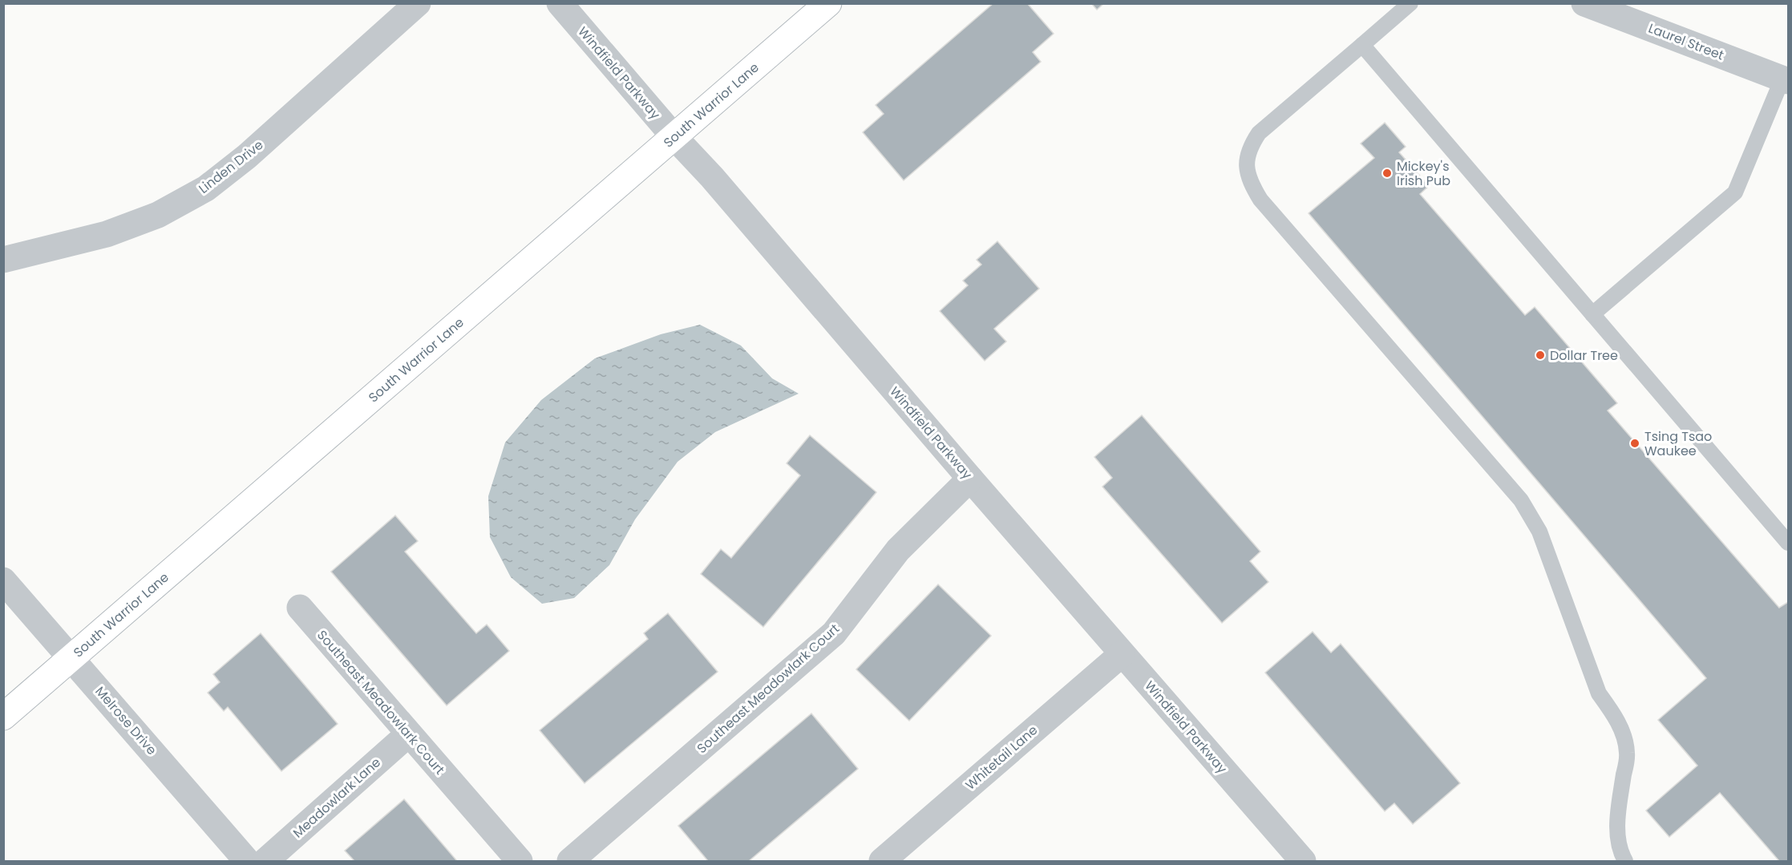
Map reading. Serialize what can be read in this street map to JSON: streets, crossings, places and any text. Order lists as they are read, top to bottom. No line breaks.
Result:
{"streets":{"street":["Laurel Street","Windfield Parkway","South Warrior Lane","Linden Drive","Southeast Meadowlark Court","Melrose Drive","Whitetail Lane","Meadowlark Lane"]},"crossings":[["Windfield Parkway","South Warrior Lane"],["Windfield Parkway","Southeast Meadowlark Court"],["Windfield Parkway","Whitetail Lane"],["South Warrior Lane","Melrose Drive"],["Southeast Meadowlark Court","Meadowlark Lane"]],"places":["Mickey's Irish Pub","Dollar Tree","Tsing Tsao Waukee"]}
